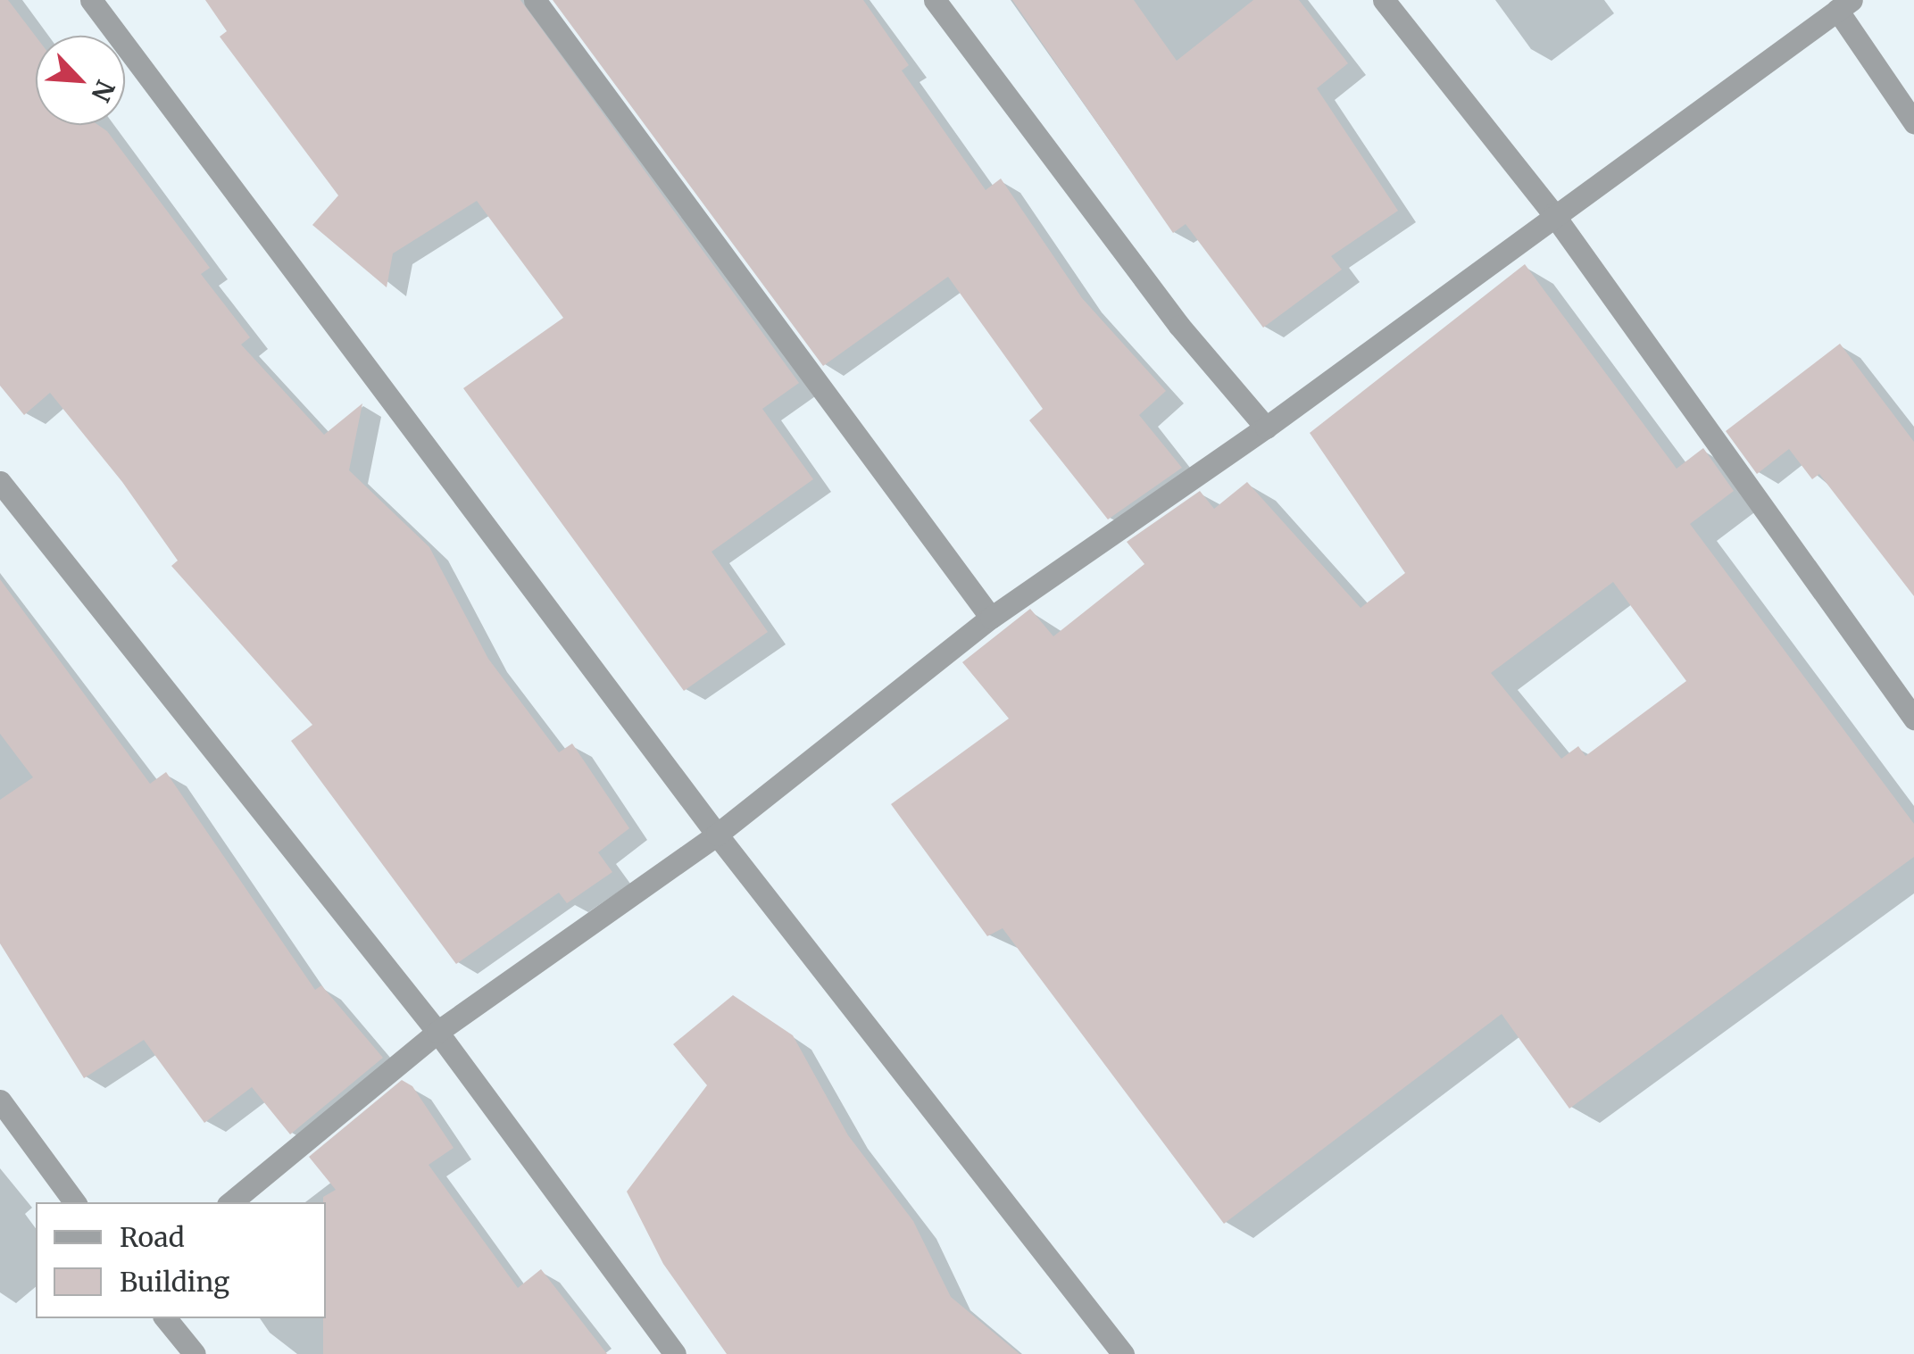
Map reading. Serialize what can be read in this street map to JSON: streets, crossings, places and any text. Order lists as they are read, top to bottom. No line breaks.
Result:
{"legend":["Road","Building"],"north":"bottom right"}
